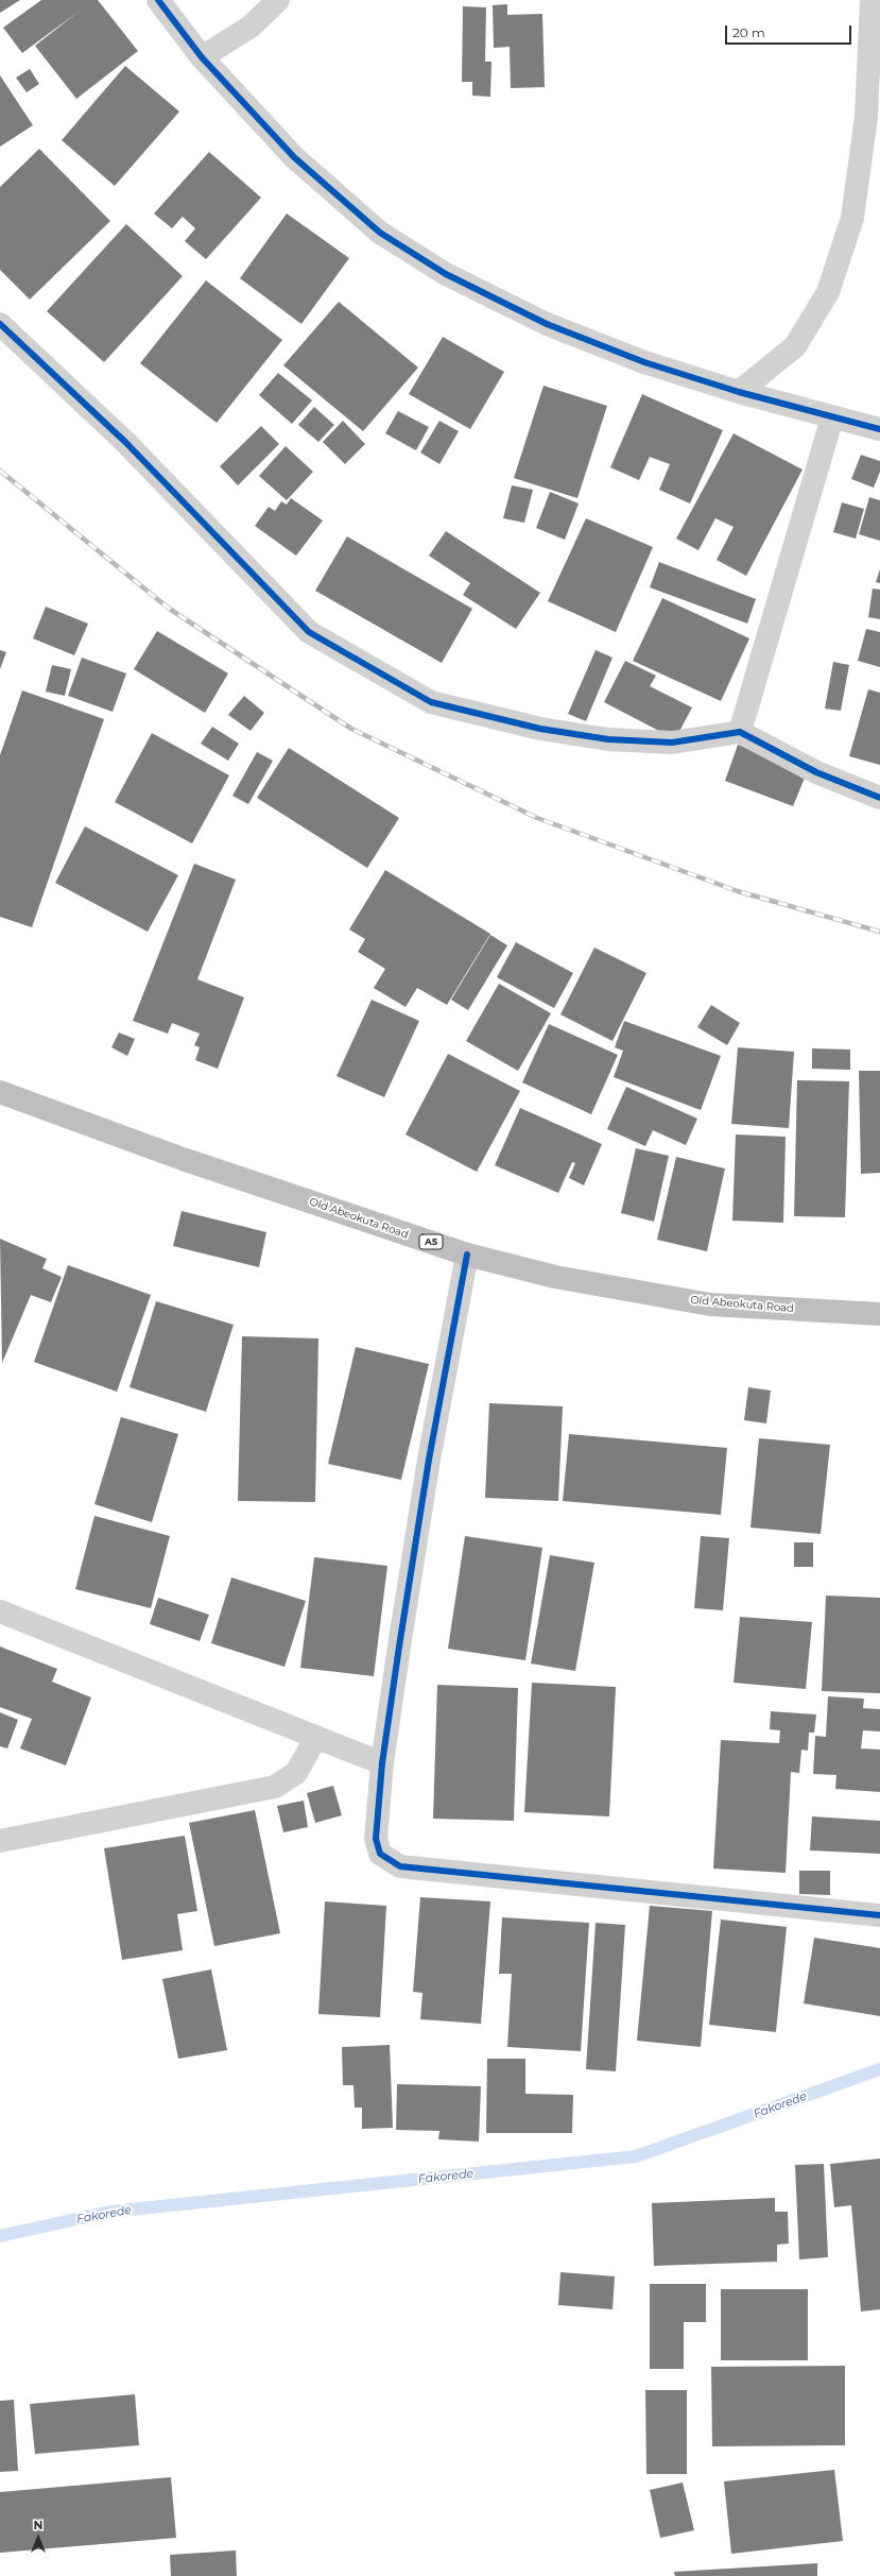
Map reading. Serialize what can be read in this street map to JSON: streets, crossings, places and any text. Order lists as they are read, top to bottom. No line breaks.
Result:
{"streets":{"highway":["Old Abeokuta Road","A5"]},"water":["Fakorede"],"scale_bar":"20 m","north":"top"}
